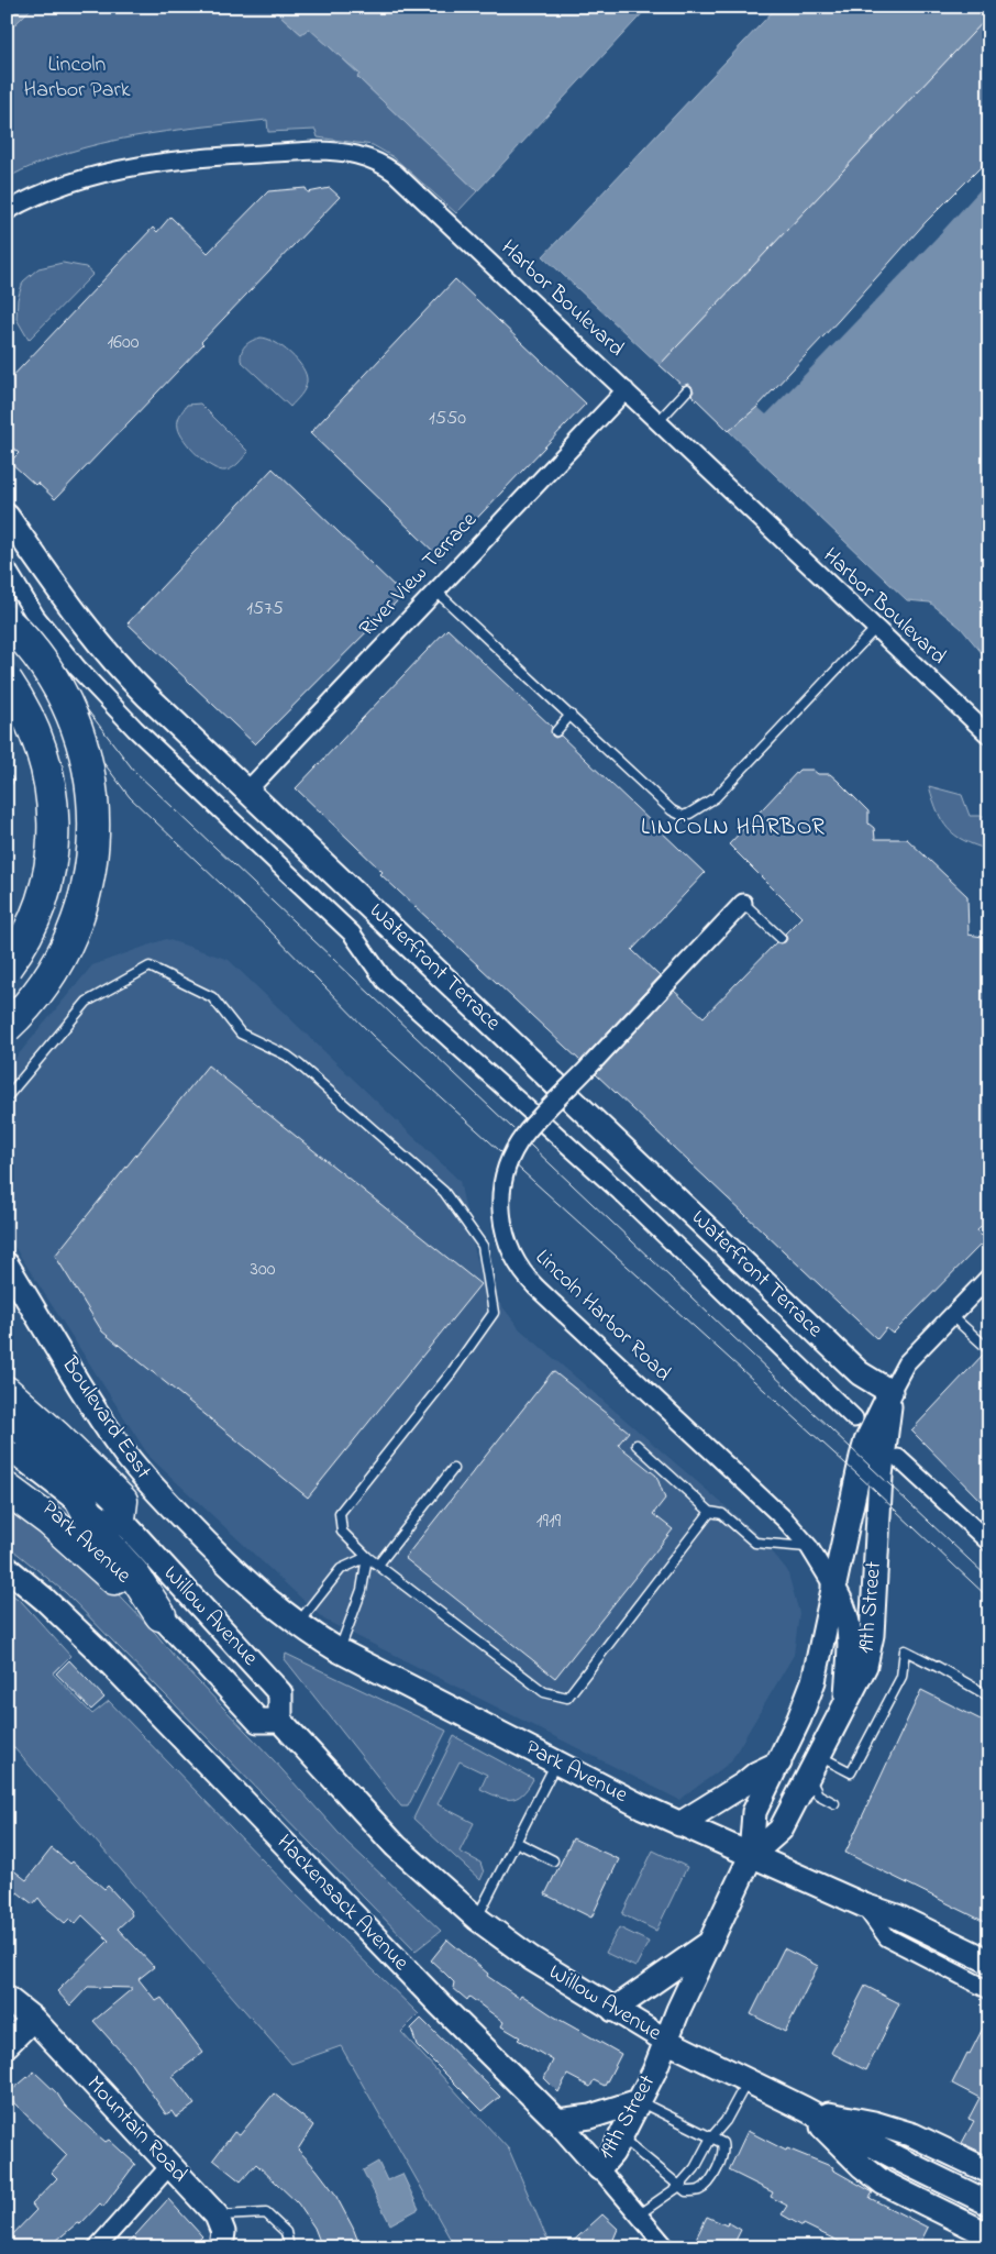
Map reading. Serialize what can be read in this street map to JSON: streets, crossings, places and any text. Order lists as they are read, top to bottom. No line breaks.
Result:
{"streets":{"main road":["Waterfront Terrace","Boulevard East","Park Avenue","19th Street","Willow Avenue","Hackensack Avenue","Mountain Road"],"street":["Harbor Boulevard","River View Terrace","Lincoln Harbor Road"]},"crossings":[["Harbor Boulevard","River View Terrace"],["River View Terrace","Waterfront Terrace"],["Waterfront Terrace","19th Street"],["Lincoln Harbor Road","19th Street"],["Boulevard East","Park Avenue"],["Park Avenue","19th Street"],["Park Avenue","Willow Avenue"],["19th Street","Willow Avenue"],["19th Street","Hackensack Avenue"]],"districts":["LINCOLN HARBOR"],"parks":["Lincoln Harbor Park"],"house_numbers":["1600","1550","1575","300","1919"]}
